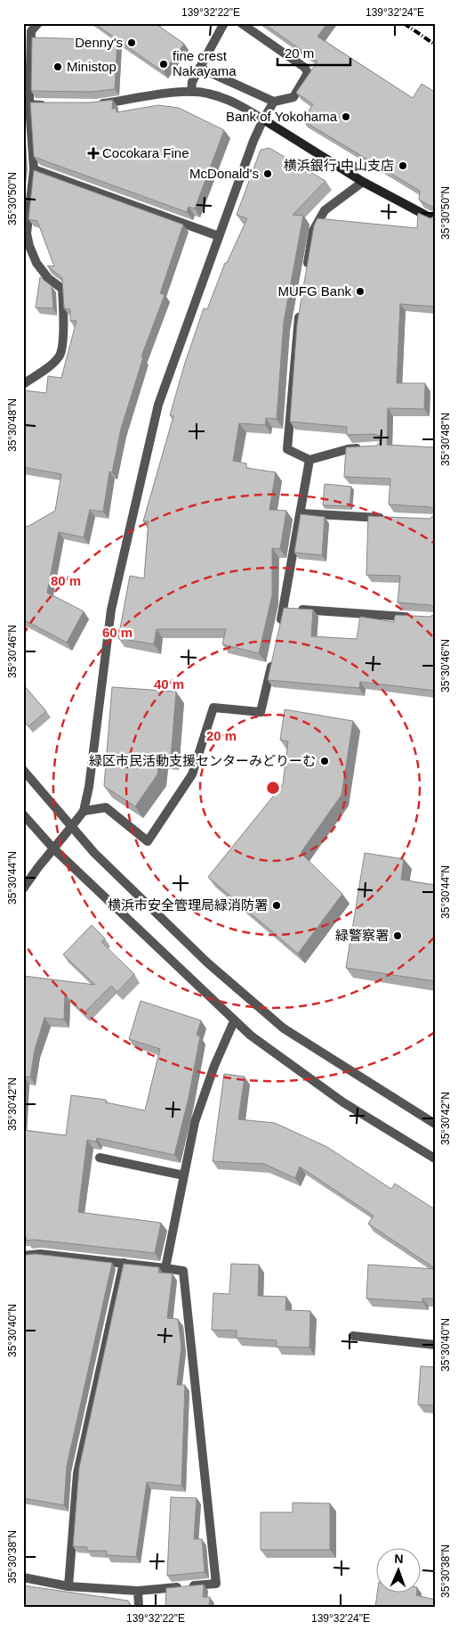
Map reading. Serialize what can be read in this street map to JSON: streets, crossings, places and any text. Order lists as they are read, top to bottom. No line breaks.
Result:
{"places":{"other":["Denny's","fine crest Nakayama","Ministop","Bank of Yokohama","横浜銀行 中山支店","McDonald's","MUFG Bank","緑区市民活動支援センターみどりーむ","横浜市安全管理局緑消防署","緑警察署"],"health":["Cocokara Fine"]},"scale_bar":"20 m","north":"top","coordinates":["139°32'22\"E","139°32'24\"E","35°30'50\"N","35°30'48\"N","35°30'46\"N","35°30'44\"N","35°30'42\"N","35°30'40\"N","35°30'38\"N"],"rings":["80 m","60 m","40 m","20 m"]}
